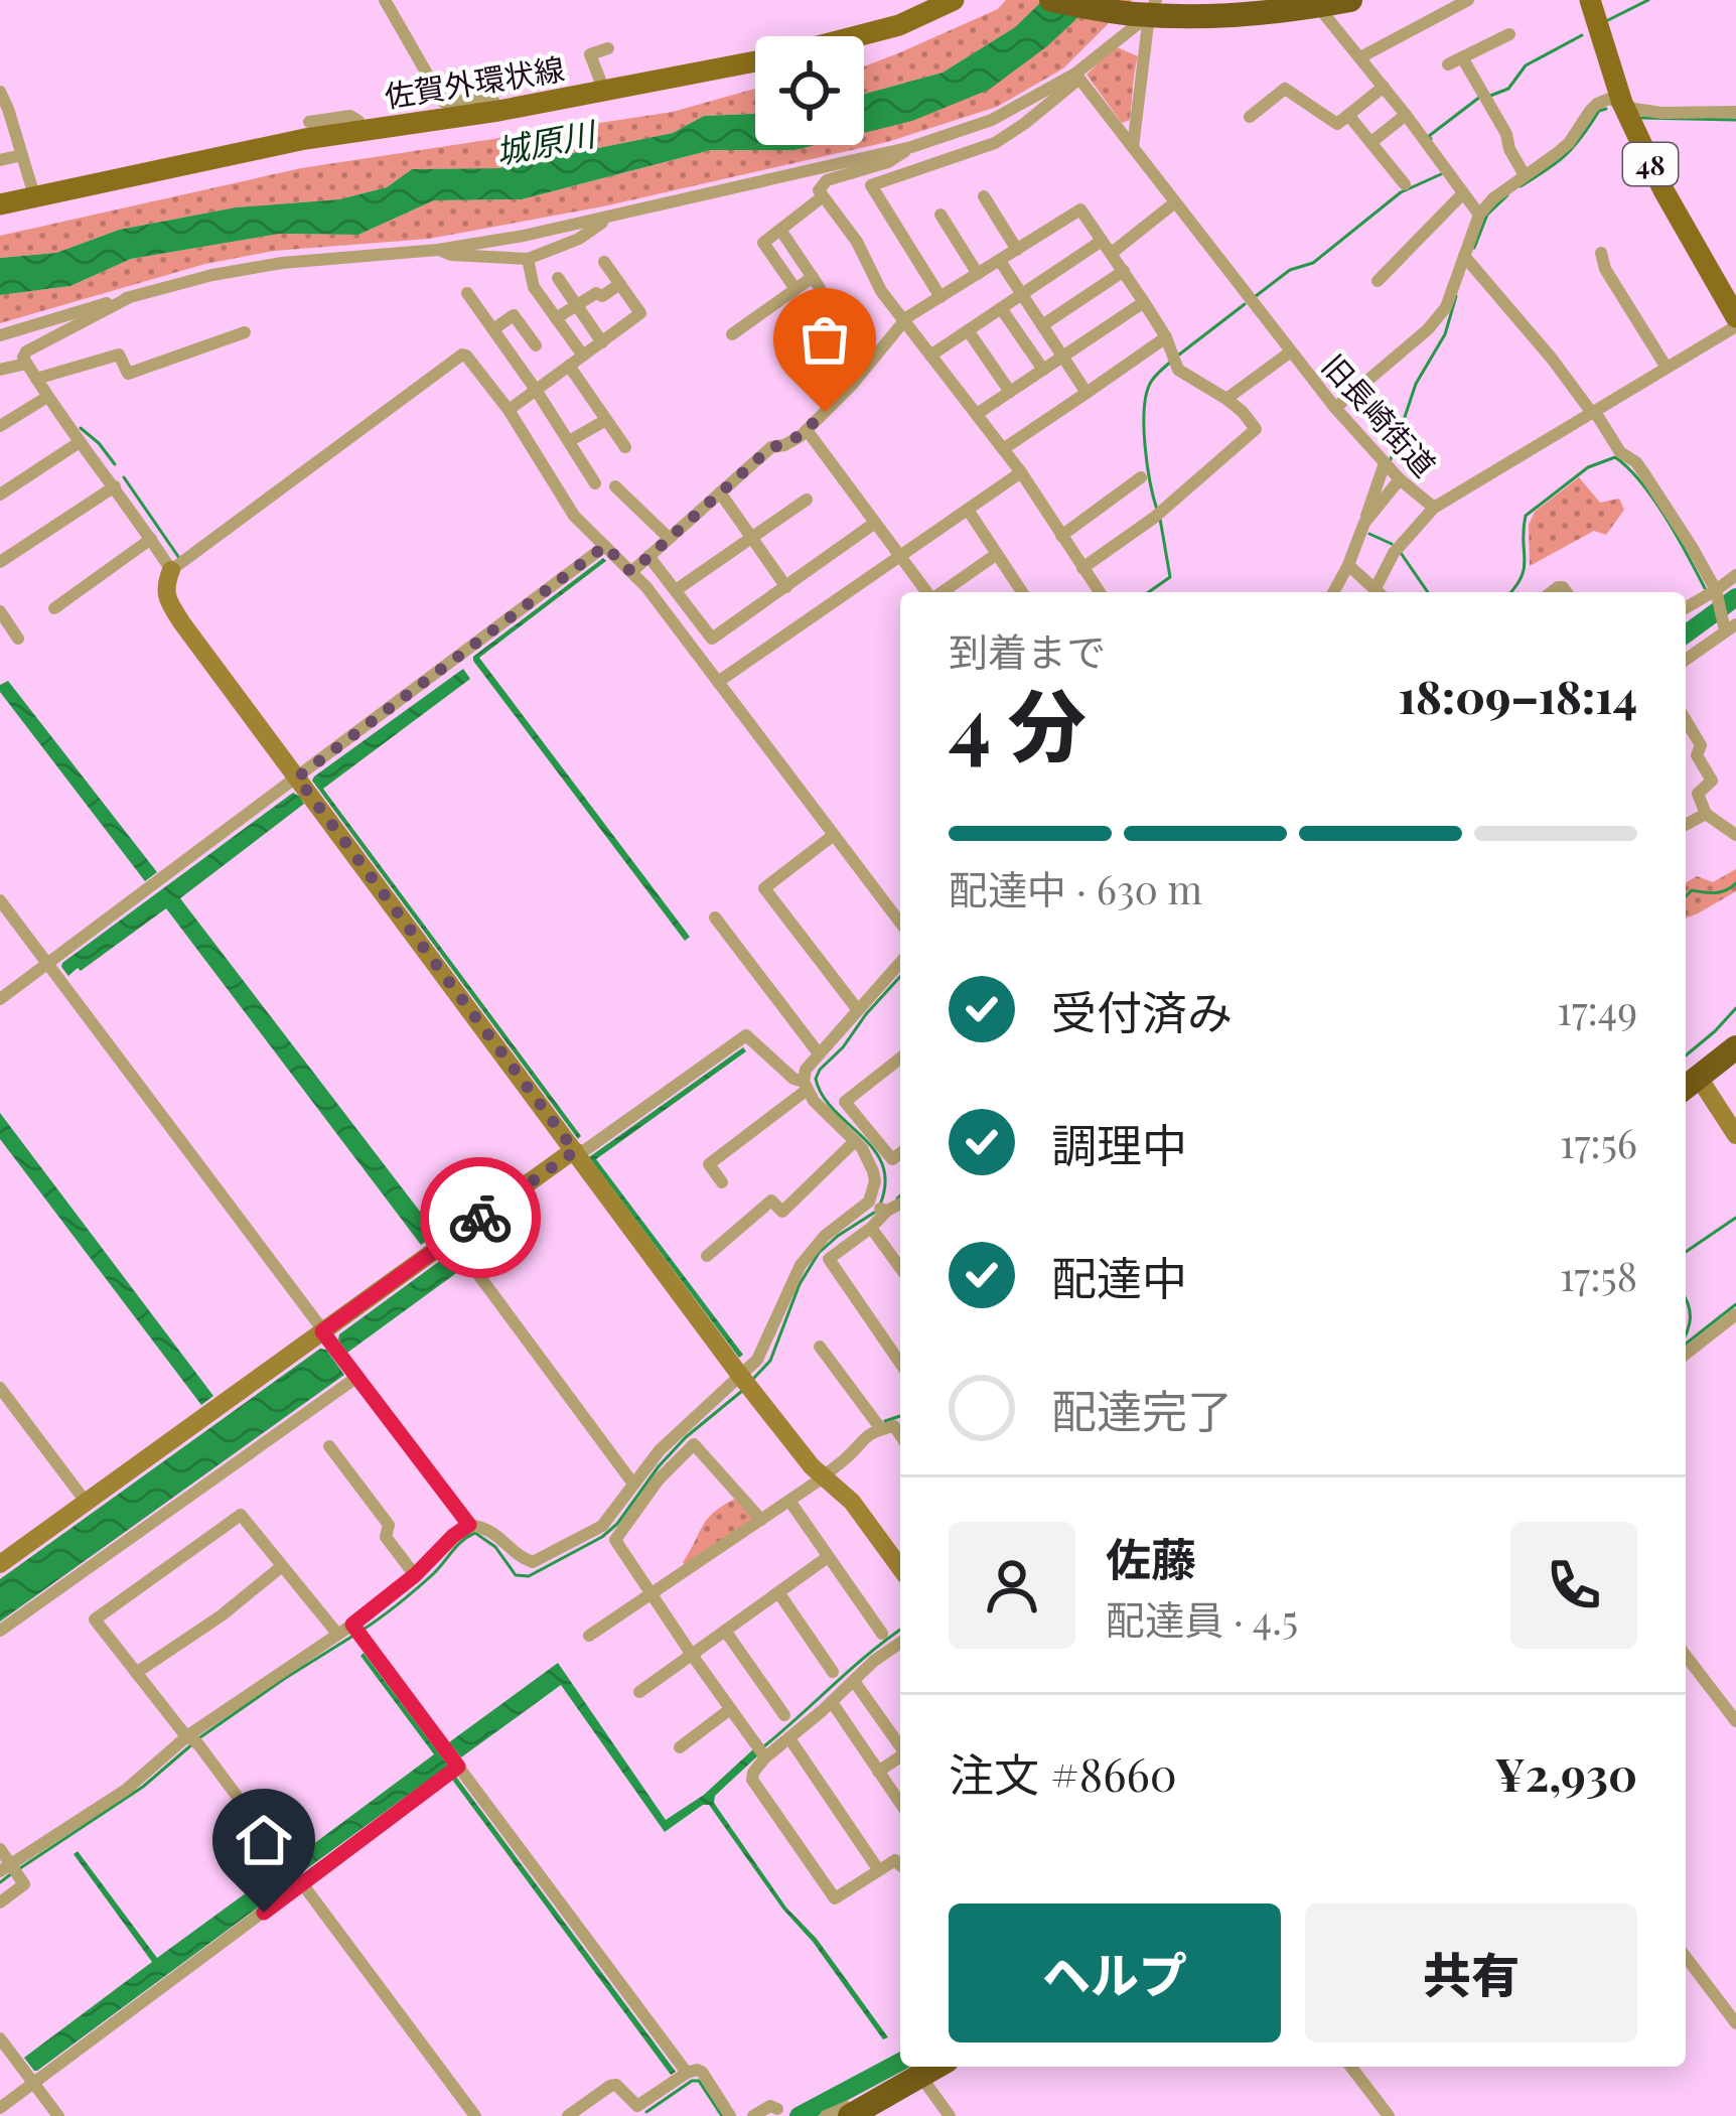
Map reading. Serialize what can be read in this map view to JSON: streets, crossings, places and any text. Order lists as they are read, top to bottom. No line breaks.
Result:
{"streets":{"main road":["佐賀外環状線","48"],"street":["旧長崎街道"]},"crossings":[["48","旧長崎街道"]],"water":["城原川"],"page":{"heading":["4 分","到着まで","18:09–18:14"],"panel":["佐藤","配達員 · 4.5","注文 #8660","¥2,930"],"bar":"配達中 · 630 m","list":[["受付済み","17:49"],["調理中","17:56"],["配達中","17:58"],"配達完了"],"buttons":["ヘルプ","共有"]}}
